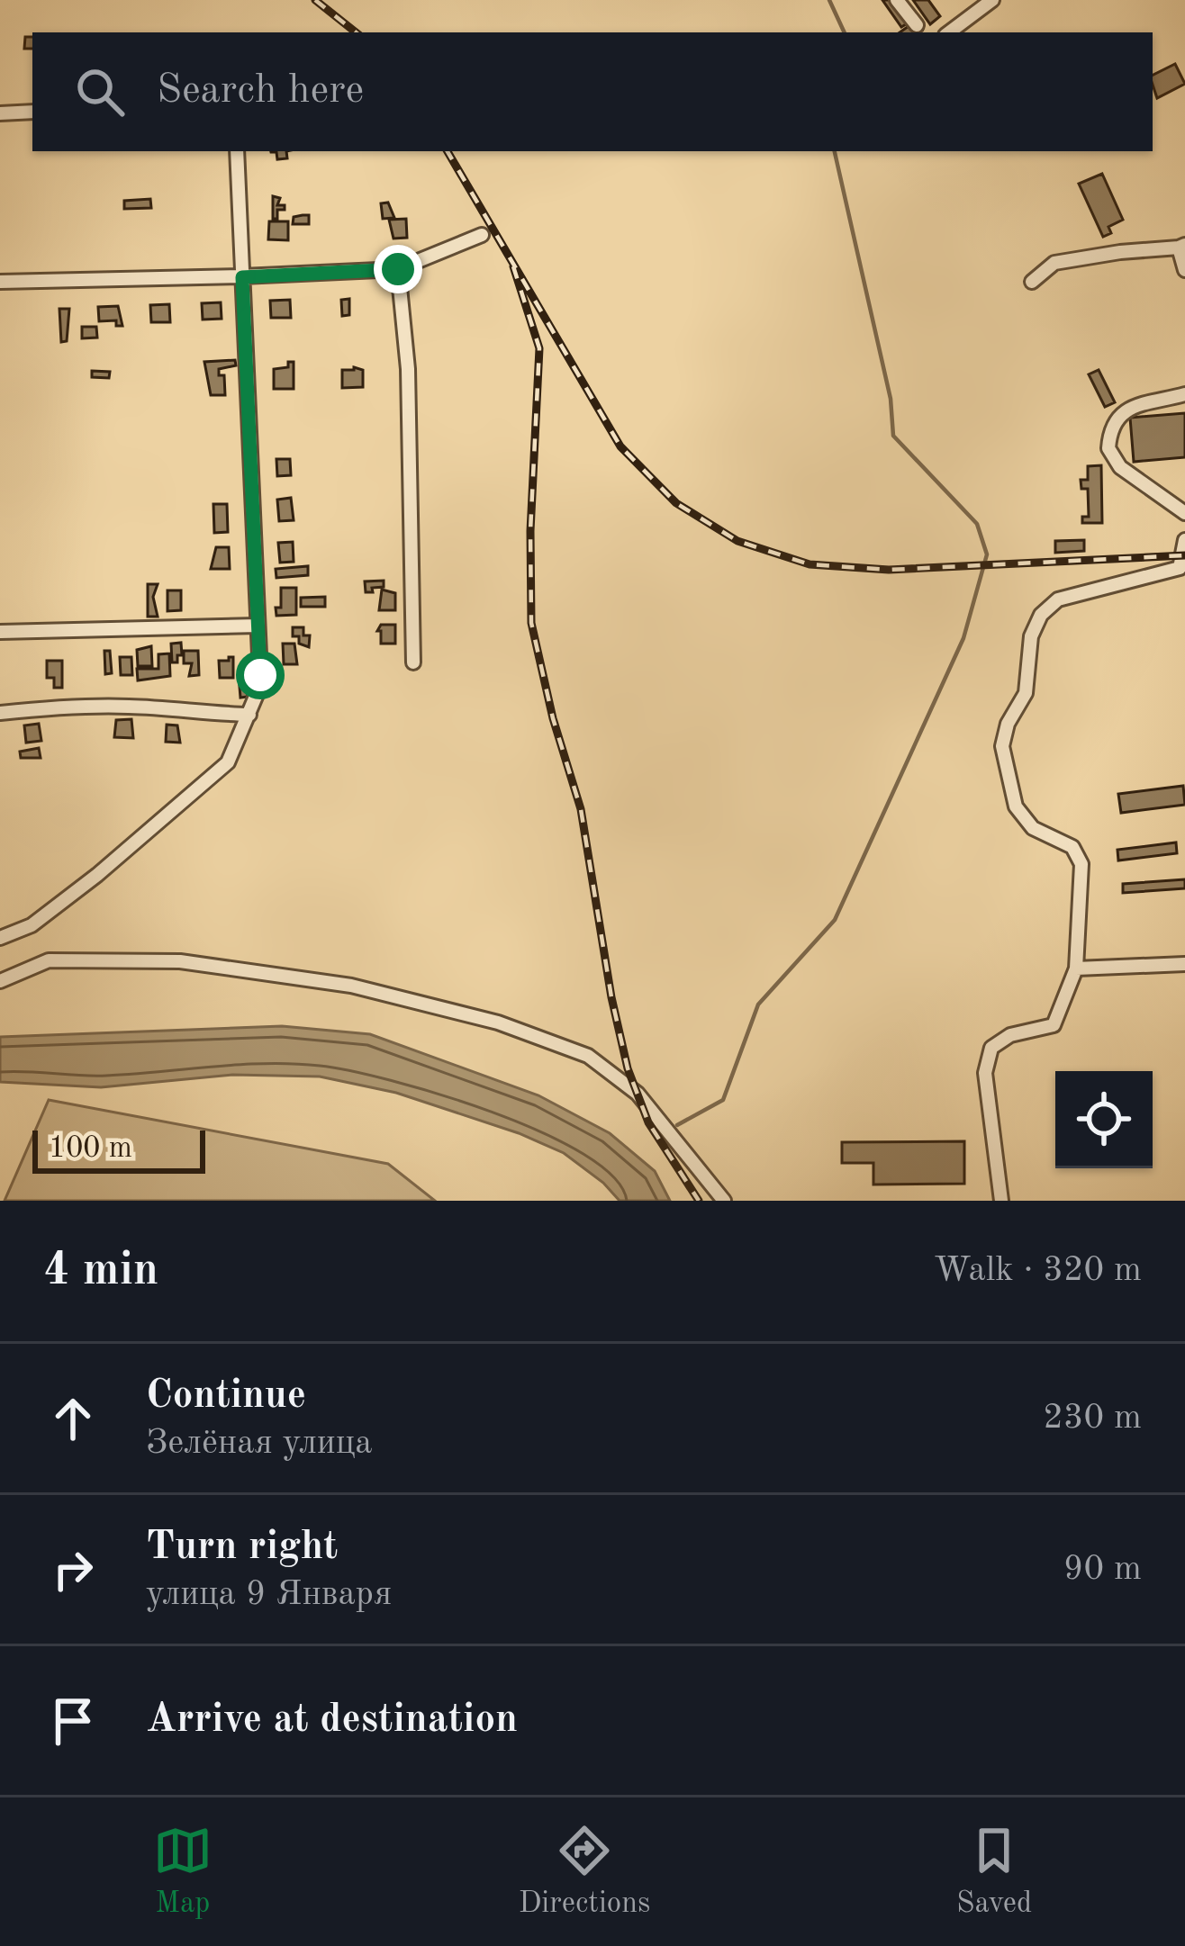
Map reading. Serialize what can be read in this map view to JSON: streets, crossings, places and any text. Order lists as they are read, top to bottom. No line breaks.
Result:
{"scale_bar":"100 m","page":{"search":"Search here","scale":"100 m","heading":["4 min","Walk · 320 m"],"list":[["Continue","Зелёная улица","230 m"],["Turn right","улица 9 Января","90 m"],"Arrive at destination"],"nav":["Map","Directions","Saved"]}}
